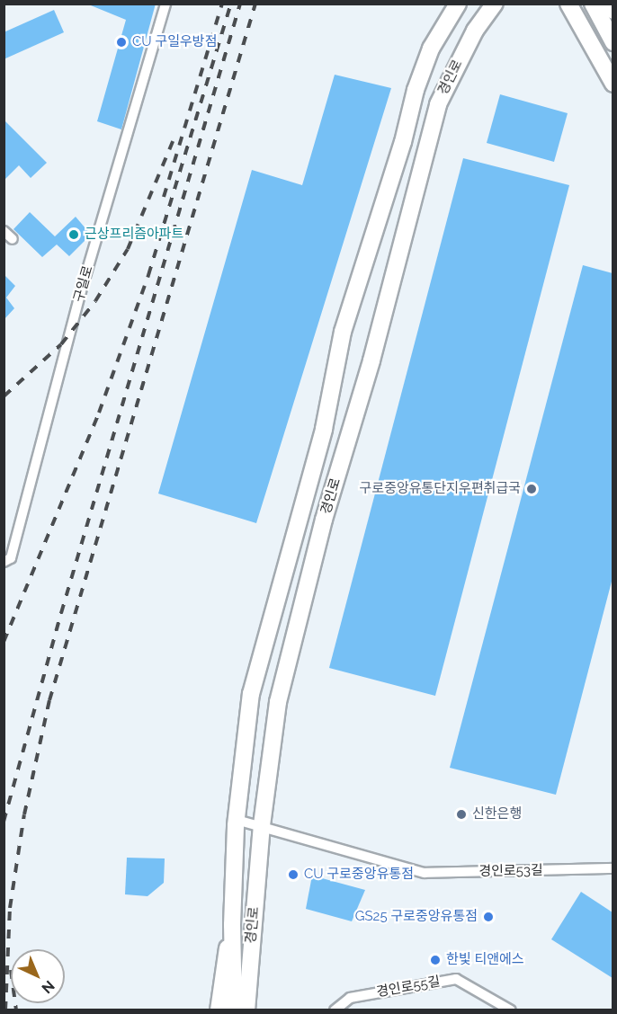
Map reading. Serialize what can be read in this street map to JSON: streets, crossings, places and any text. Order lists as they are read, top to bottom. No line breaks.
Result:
{"streets":{"main road":["경인로"],"street":["구일로","경인로53길","경인로55길"]},"crossings":[["경인로","경인로53길"]],"places":["CU 구일우방점","근상프리즘아파트","구로중앙유통단지우편취급국","신한은행","CU 구로중앙유통점","GS25 구로중앙유통점","한빛 티앤에스"],"north":"bottom right"}
